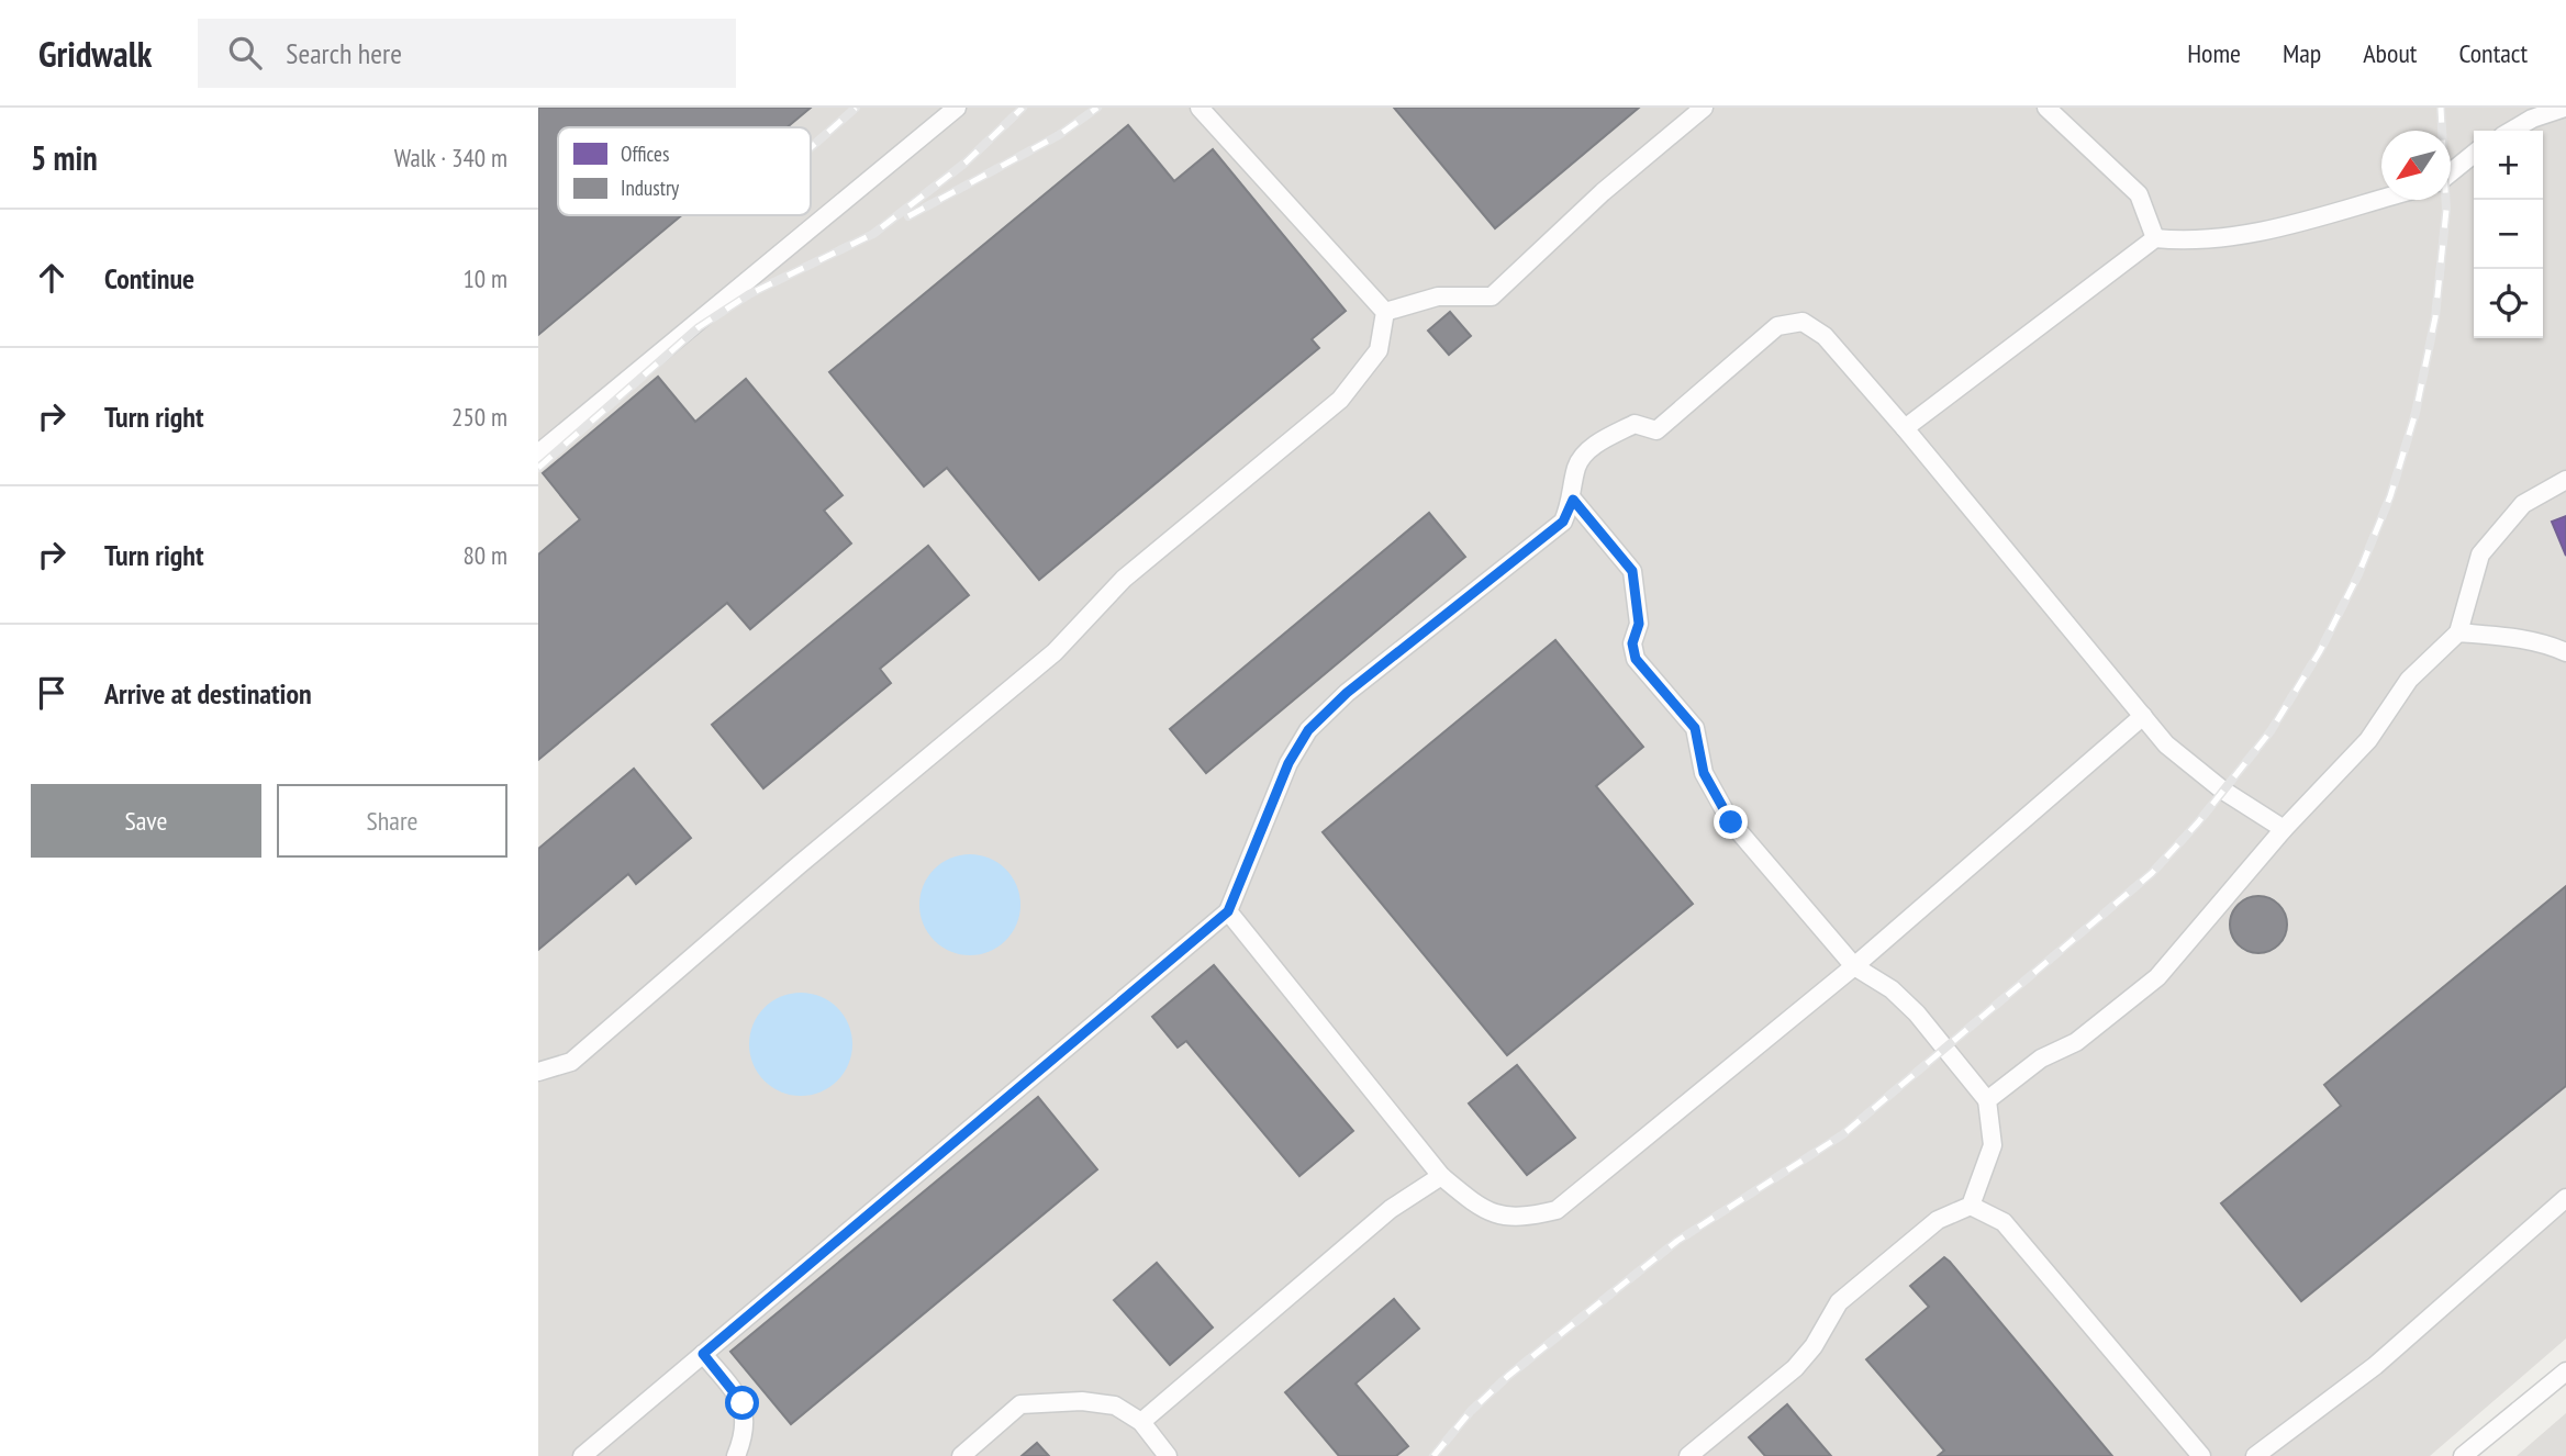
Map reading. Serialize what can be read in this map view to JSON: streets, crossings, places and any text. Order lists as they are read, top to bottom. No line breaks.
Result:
{"legend":["Offices","Industry"],"north":"bottom left","page":{"header":"Gridwalk","search":"Search here","nav":["Home","Map","About","Contact"],"heading":["5 min","Walk · 340 m"],"map_buttons":["+","−"],"list":[["Continue","10 m"],["Turn right","250 m"],["Turn right","80 m"],"Arrive at destination"],"buttons":["Save","Share"]}}
